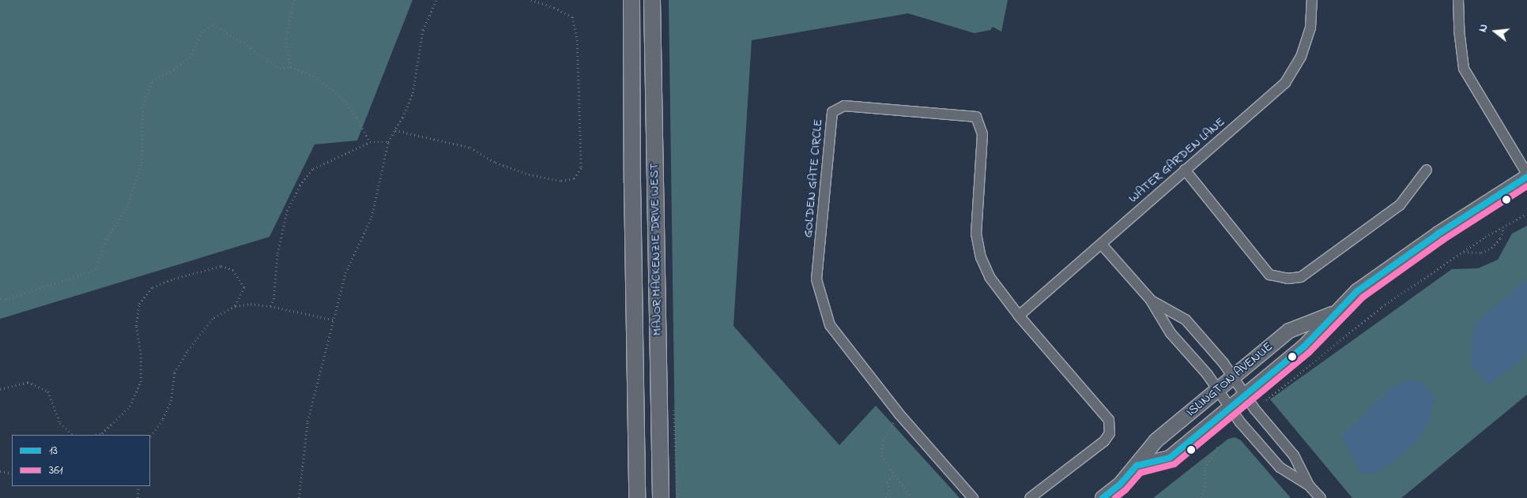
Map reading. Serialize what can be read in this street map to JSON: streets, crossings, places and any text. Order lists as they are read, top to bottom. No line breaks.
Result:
{"streets":{"main road":["MAJOR MACKENZIE DRIVE WEST","ISLINGTON AVENUE"],"street":["WATER GARDEN LANE","GOLDEN GATE CIRCLE"]},"crossings":[["WATER GARDEN LANE","GOLDEN GATE CIRCLE"]],"lines":["transit line 13","transit line 361"],"legend":["13","361"],"north":"left"}
